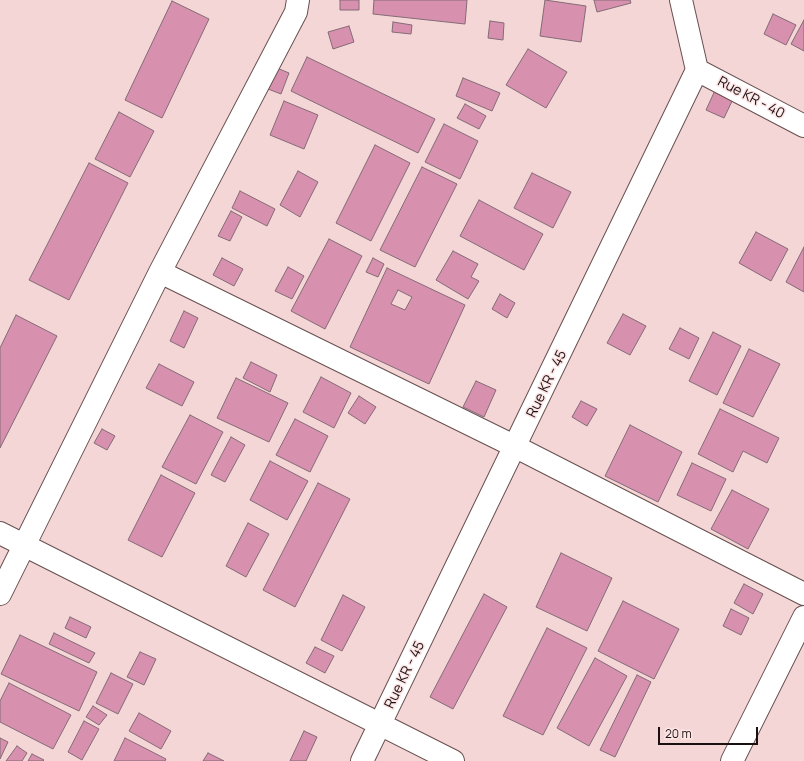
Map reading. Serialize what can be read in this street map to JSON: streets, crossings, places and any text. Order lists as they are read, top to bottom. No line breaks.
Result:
{"streets":{"street":["Rue KR - 40","Rue KR - 45"]},"crossings":[["Rue KR - 40","Rue KR - 45"]],"scale_bar":"20 m"}
